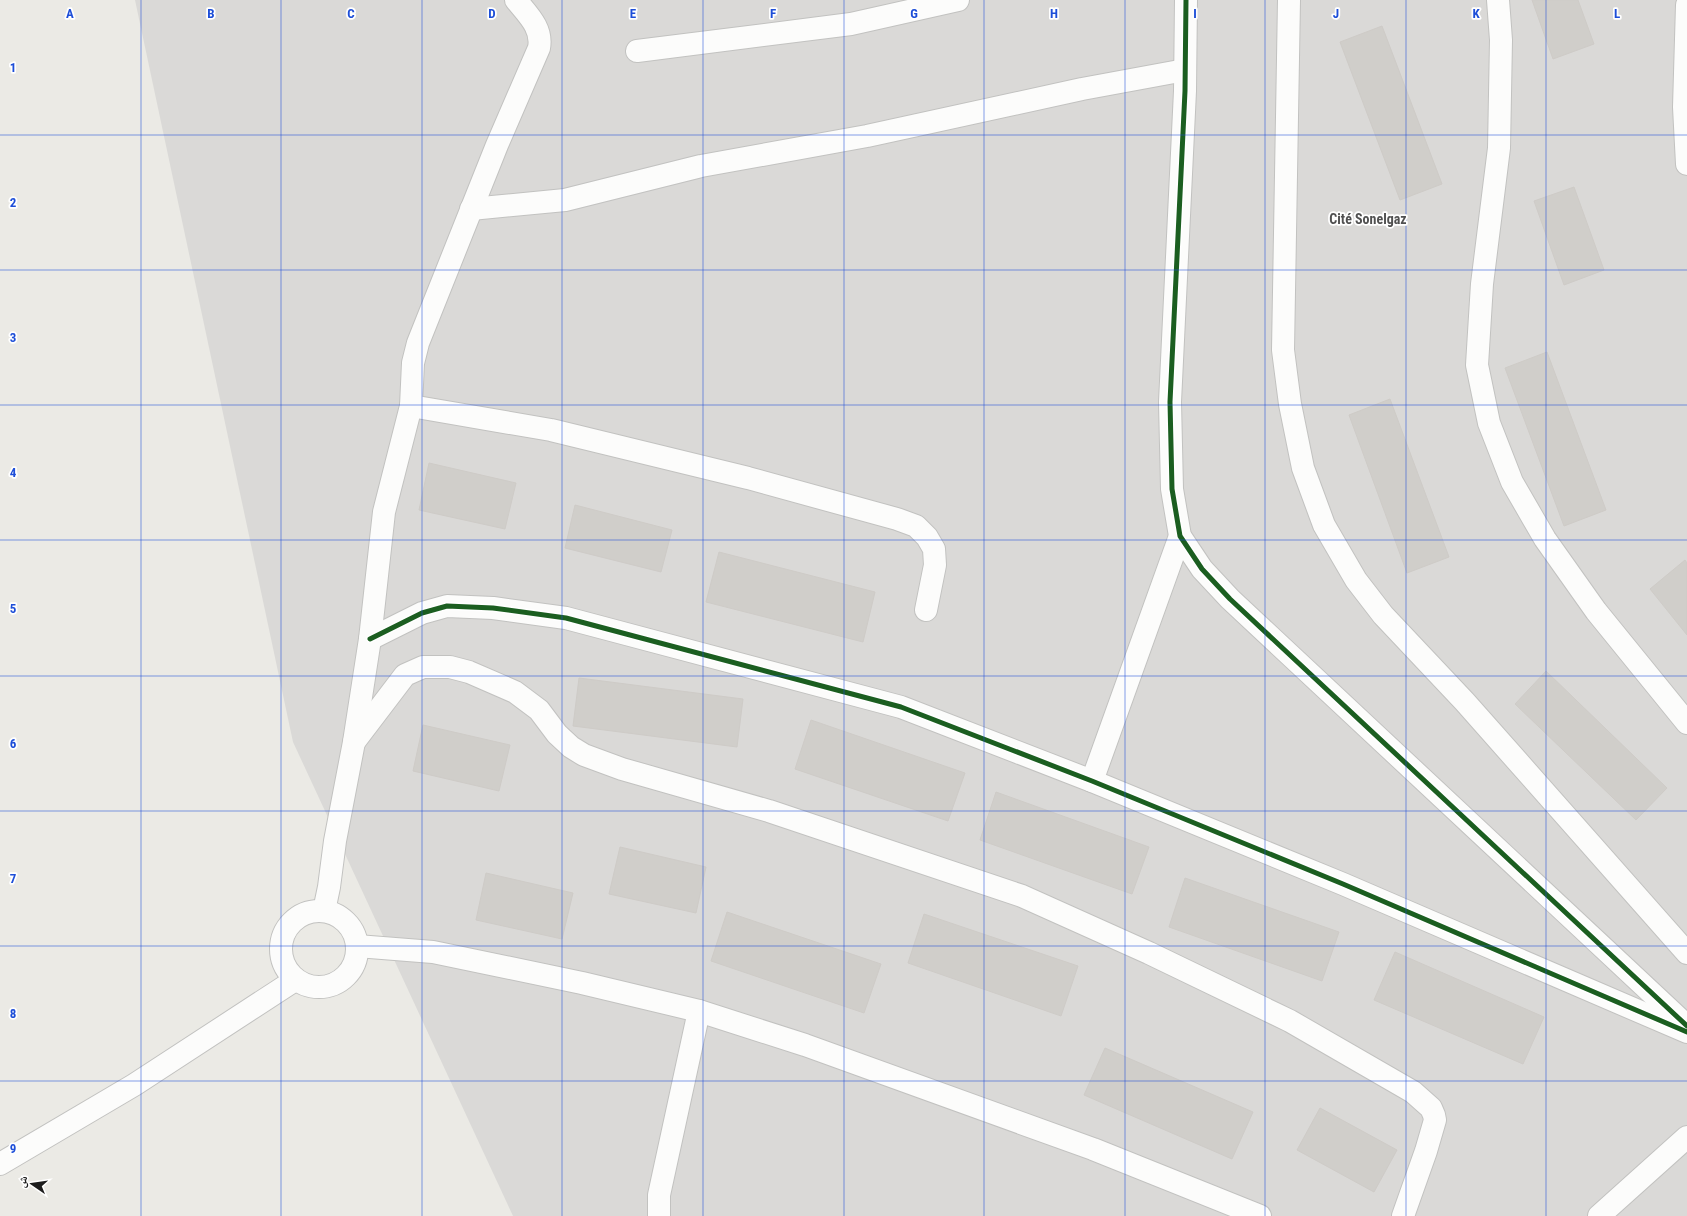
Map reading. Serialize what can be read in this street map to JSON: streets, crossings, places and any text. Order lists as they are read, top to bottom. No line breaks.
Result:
{"districts":["Cité Sonelgaz"],"north":"left","grid":{"columns":["A","B","C","D","E","F","G","H","I","J","K","L"],"rows":["1","2","3","4","5","6","7","8","9"]}}
